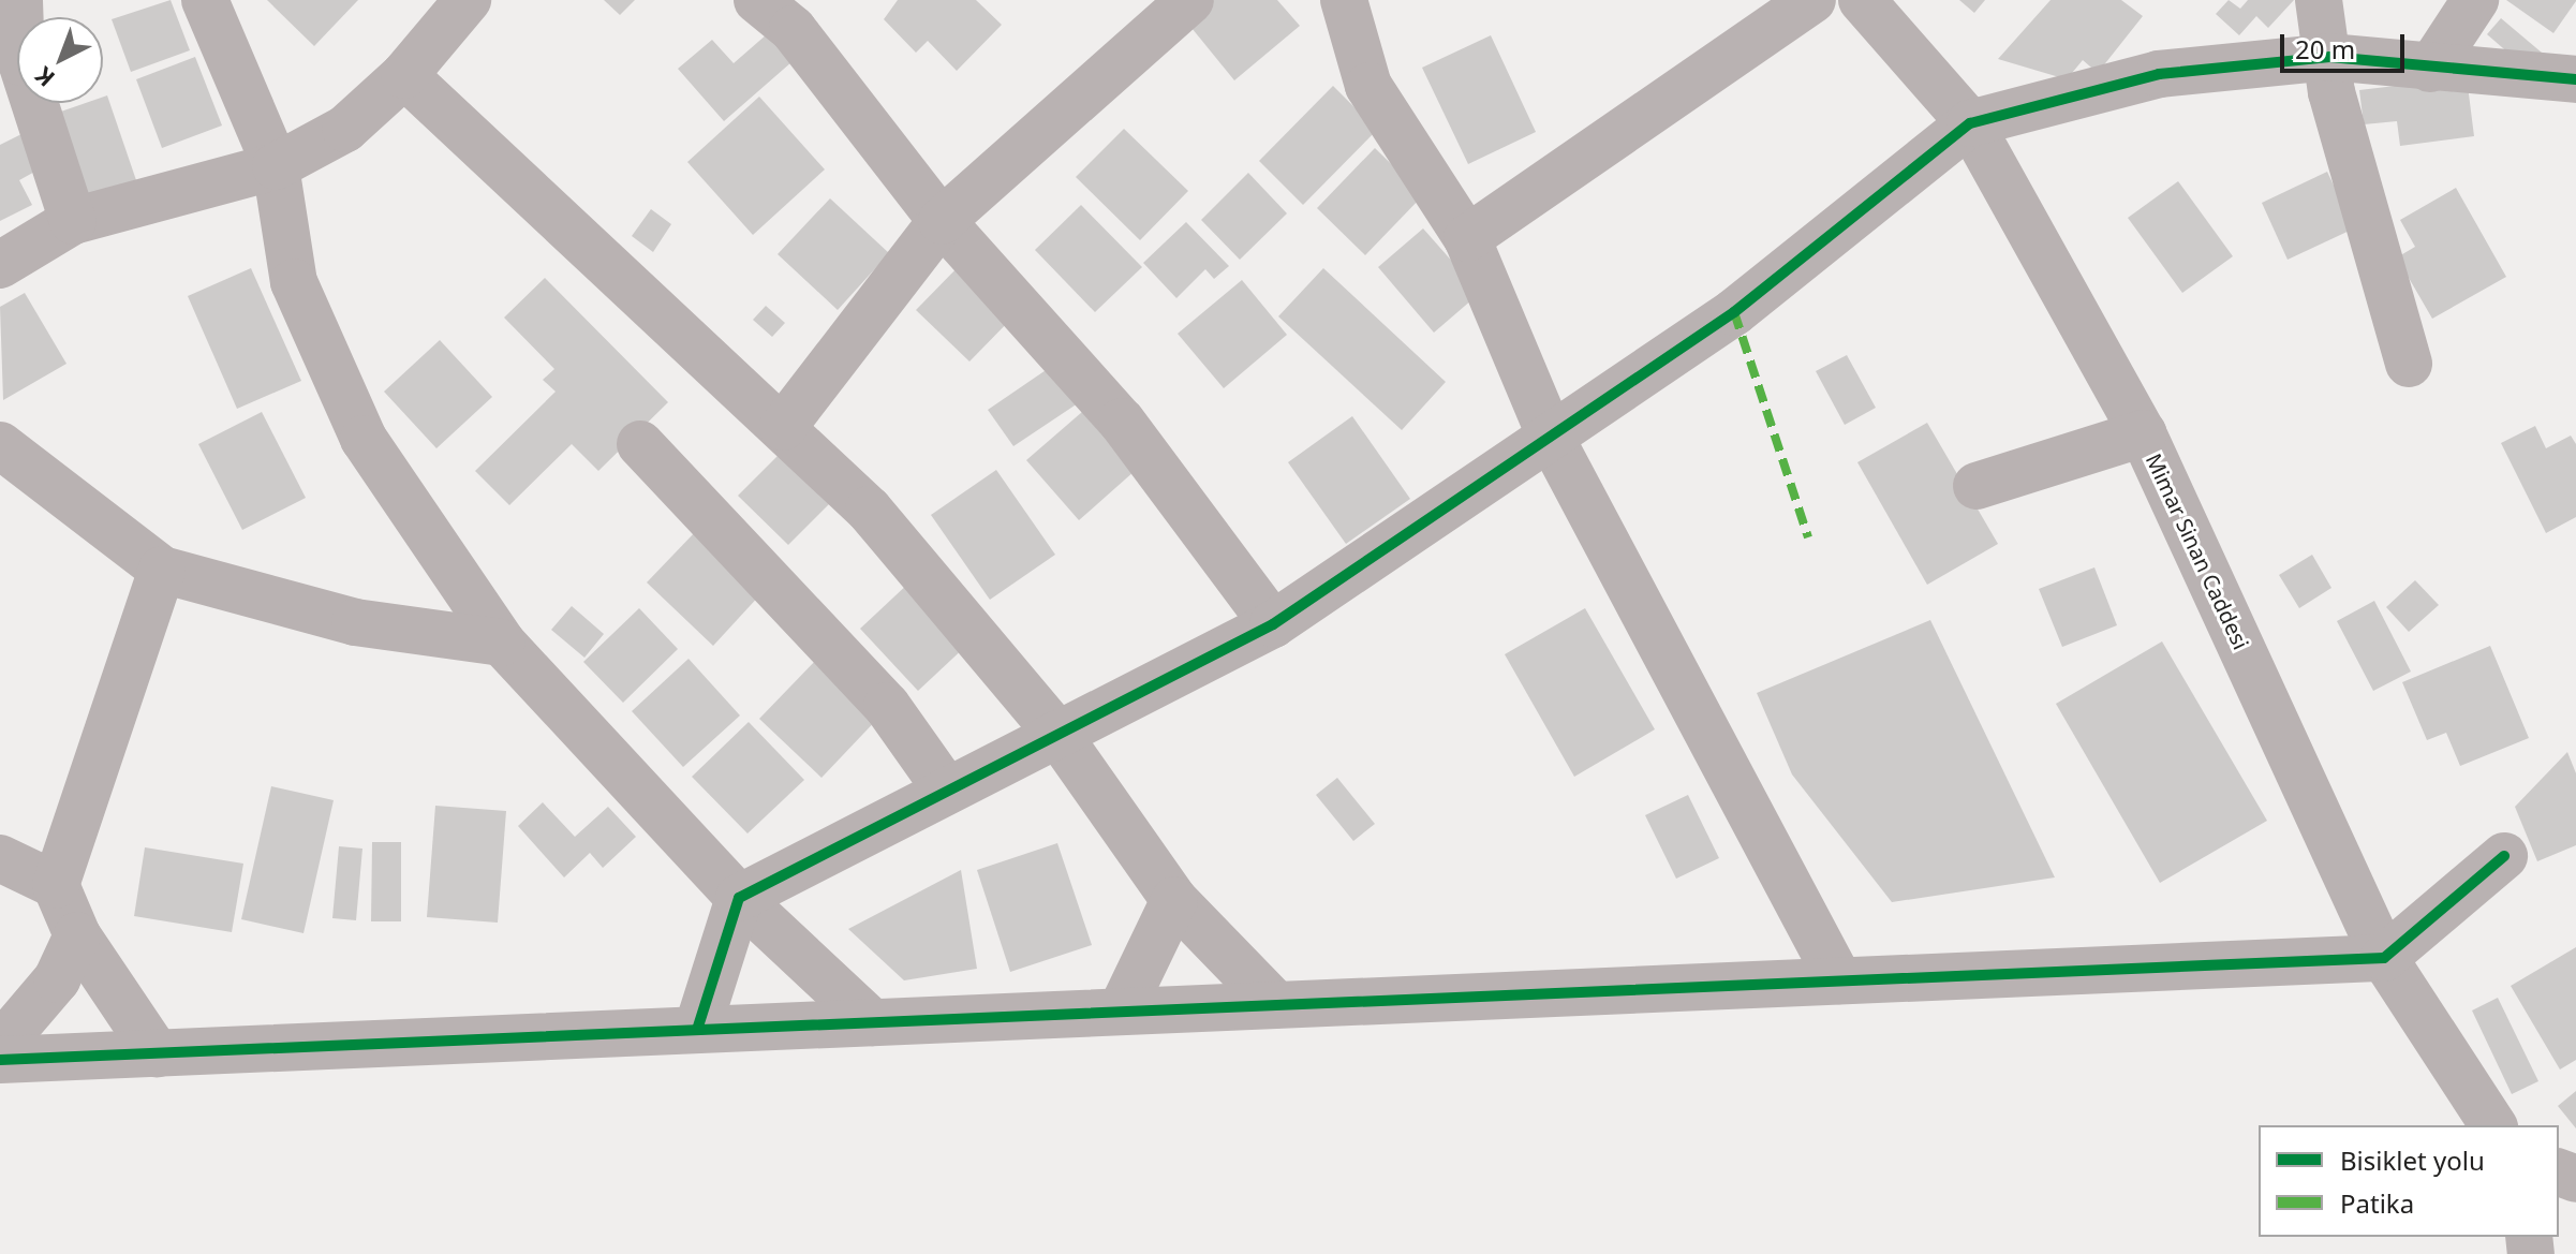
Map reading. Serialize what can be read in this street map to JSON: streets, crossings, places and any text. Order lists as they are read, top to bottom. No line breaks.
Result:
{"streets":{"street":["Mimar Sinan Caddesi"]},"legend":["Bisiklet yolu","Patika"],"scale_bar":"20 m","north":"bottom left"}
